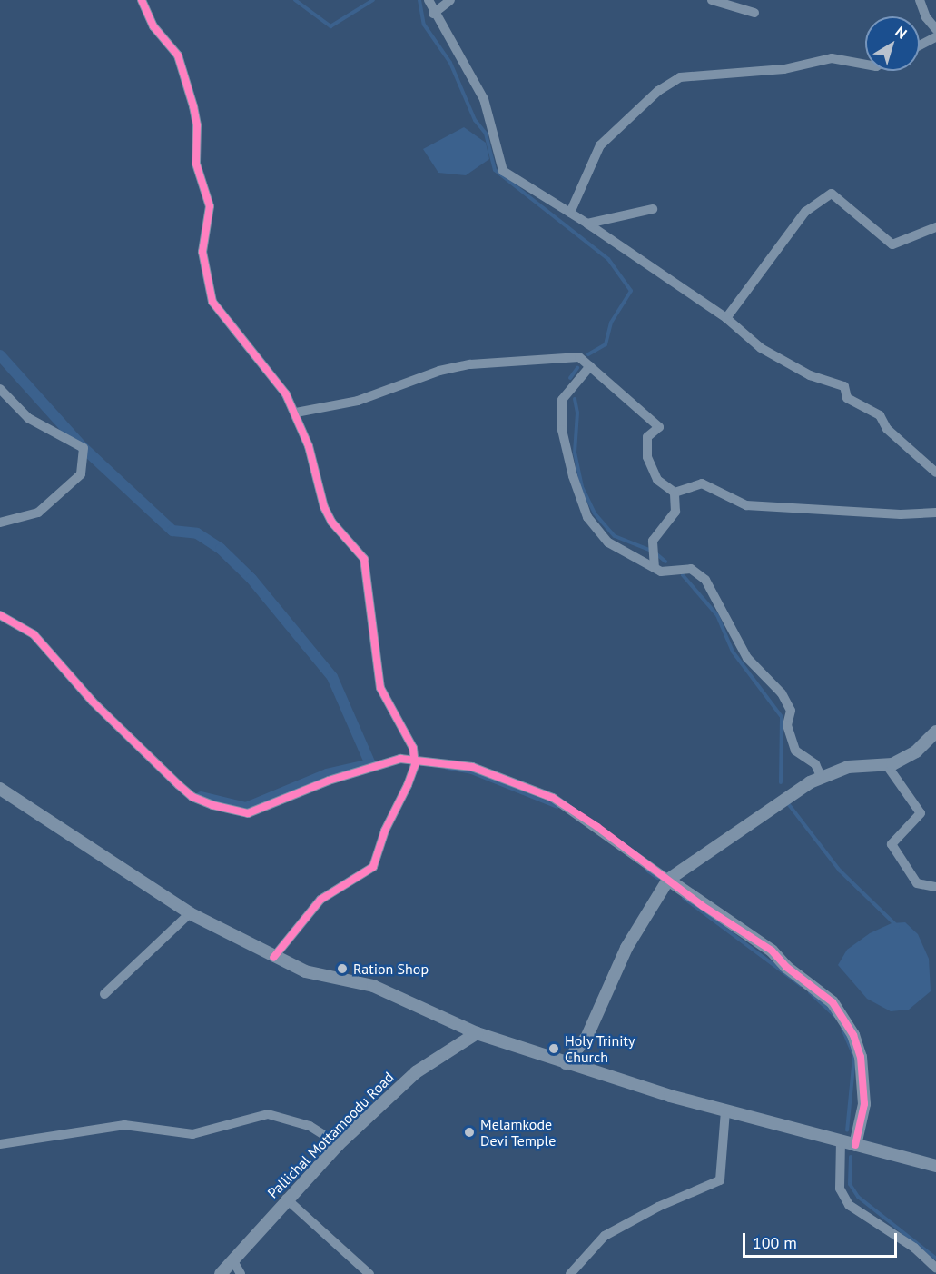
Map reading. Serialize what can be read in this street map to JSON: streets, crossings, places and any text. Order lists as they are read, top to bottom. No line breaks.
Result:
{"streets":{"street":["Pallichal Mottamoodu Road"]},"places":["Ration Shop","Holy Trinity Church","Melamkode Devi Temple"],"scale_bar":"100 m","north":"top right"}
